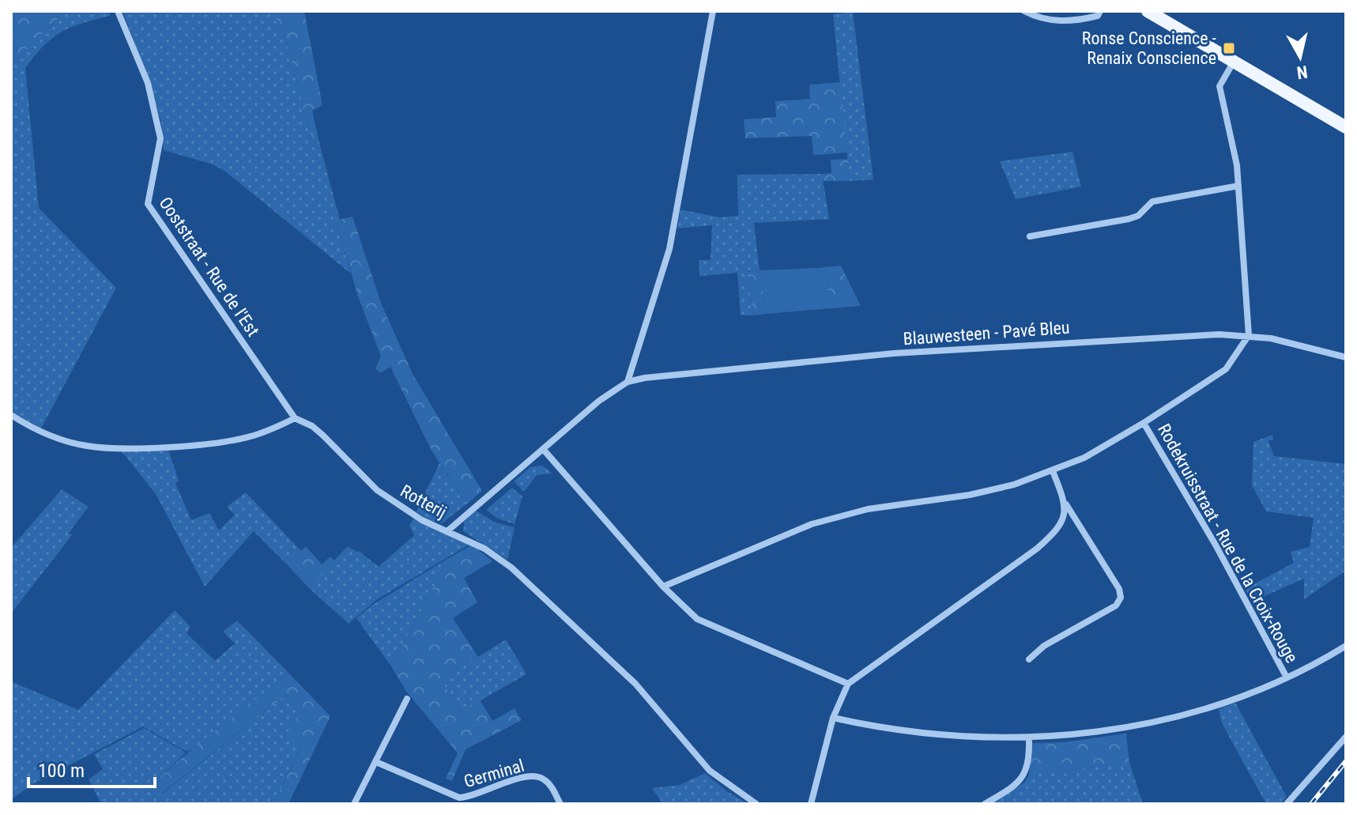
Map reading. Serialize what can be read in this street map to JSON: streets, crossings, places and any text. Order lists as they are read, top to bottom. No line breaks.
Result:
{"streets":{"street":["Ooststraat - Rue de l'Est","Blauwesteen - Pavé Bleu","Rotterij","Rodekruisstraat - Rue de la Croix-Rouge","Germinal"]},"crossings":[["Ooststraat - Rue de l'Est","Rotterij"]],"places":{"transit":["Ronse Conscience - Renaix Conscience"]},"scale_bar":"100 m","north":"bottom"}
